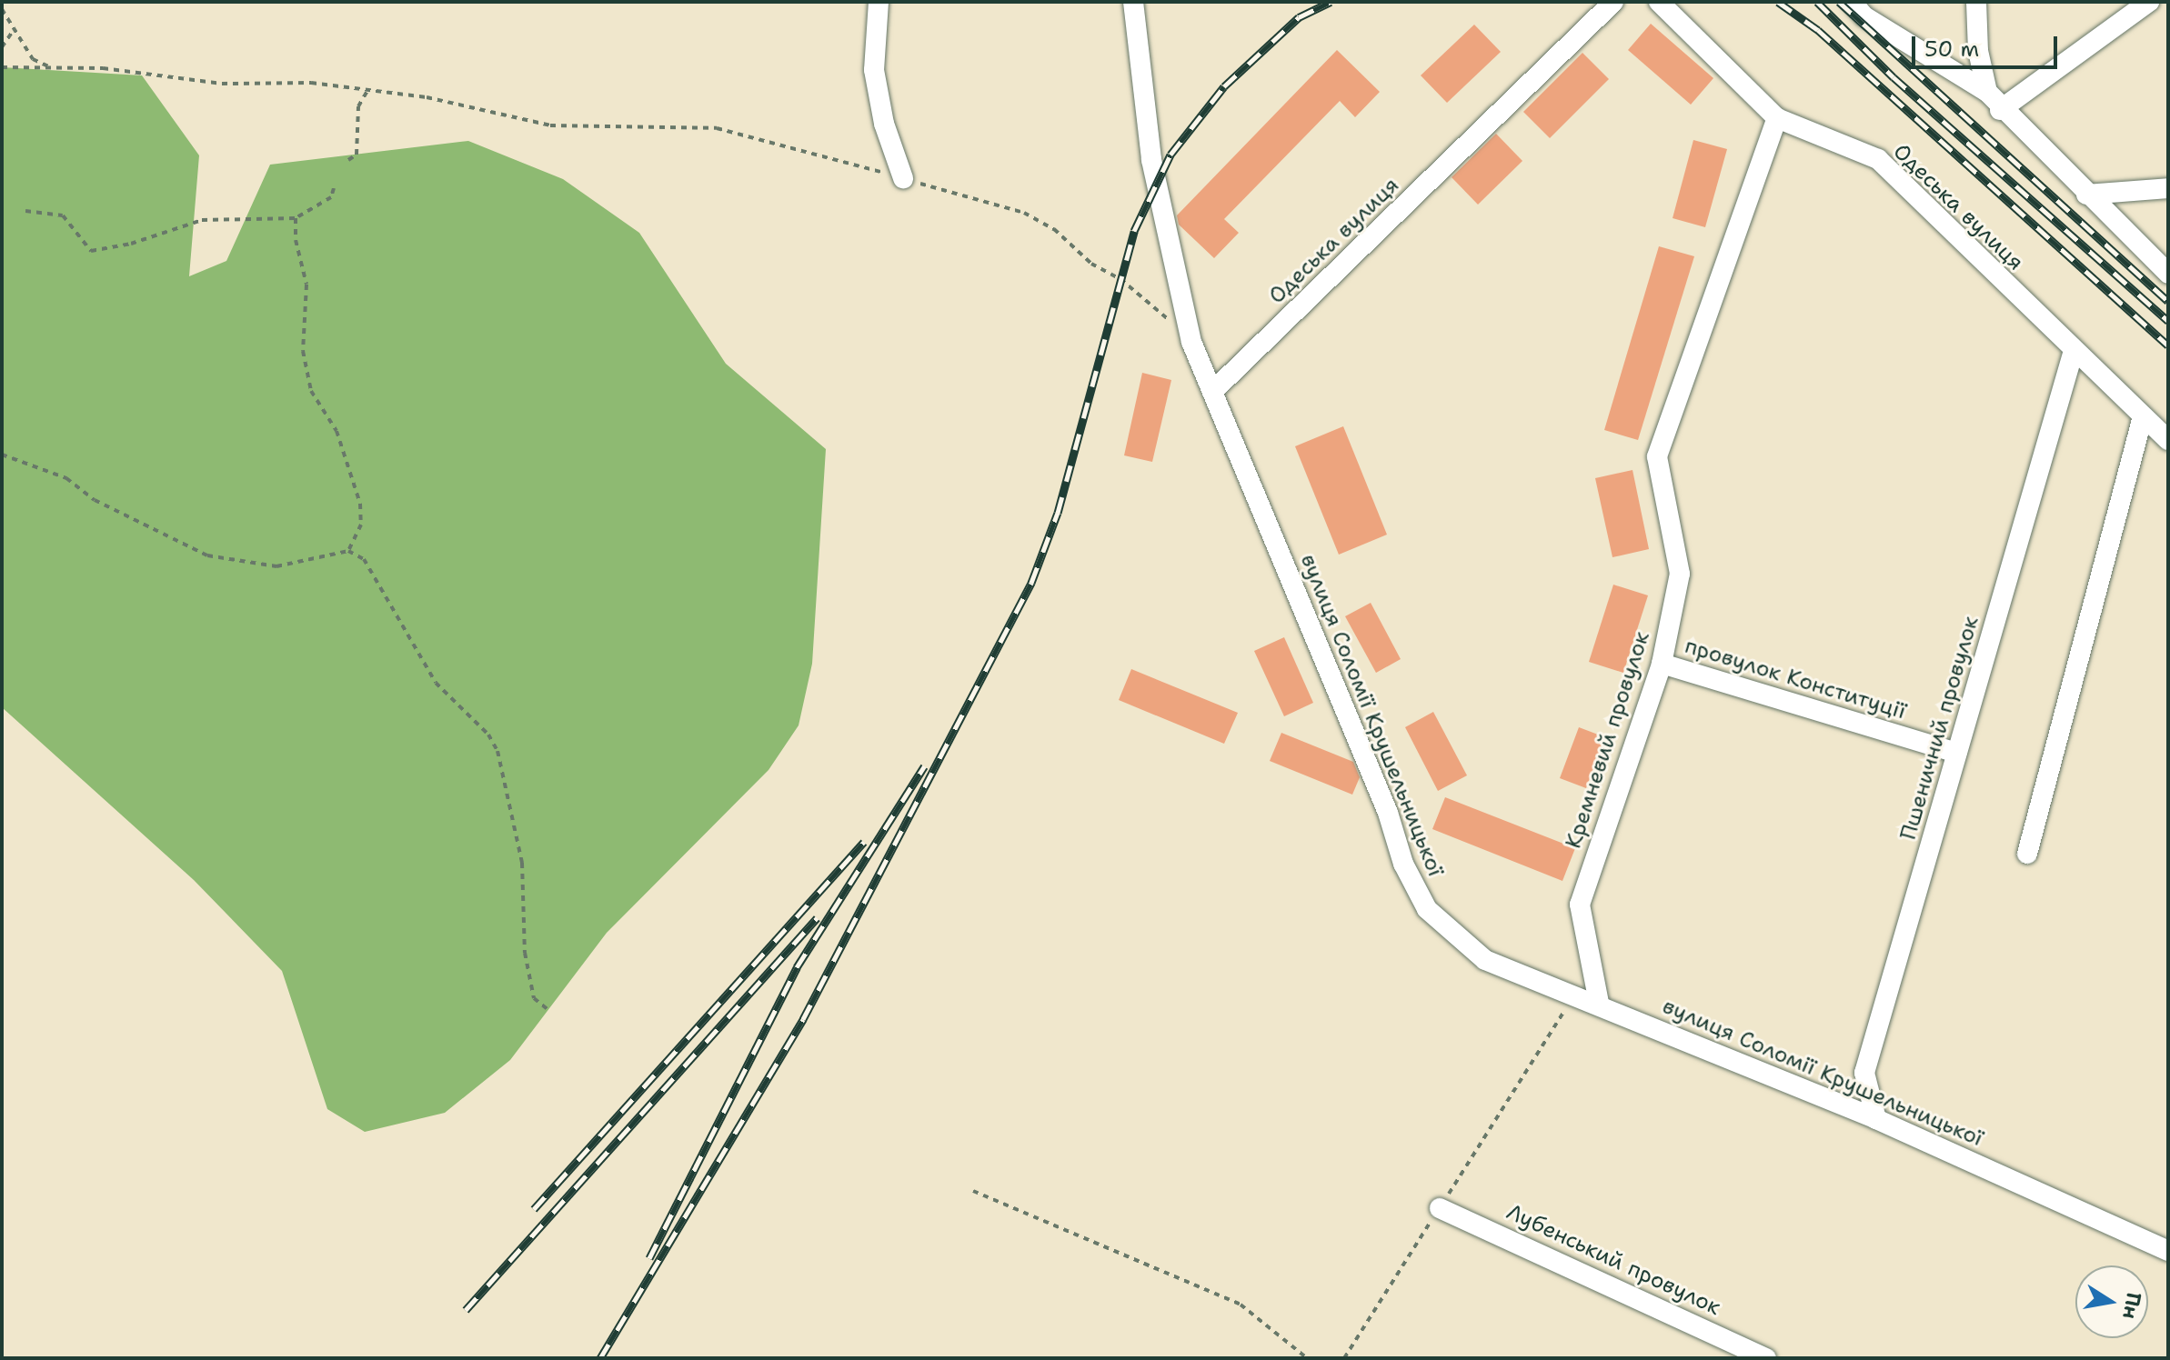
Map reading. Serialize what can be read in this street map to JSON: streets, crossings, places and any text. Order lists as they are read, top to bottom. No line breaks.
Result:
{"streets":{"street":["Одеська вулиця","провулок Конституції","вулиця Соломії Крушельницької","Пшеничний провулок","Кремневий провулок","Лубенський провулок"]},"crossings":[["Одеська вулиця","вулиця Соломії Крушельницької"],["Одеська вулиця","Пшеничний провулок"],["Одеська вулиця","Кремневий провулок"],["провулок Конституції","Пшеничний провулок"],["провулок Конституції","Кремневий провулок"],["вулиця Соломії Крушельницької","Пшеничний провулок"],["вулиця Соломії Крушельницької","Кремневий провулок"]],"scale_bar":"50 m","north":"right"}
